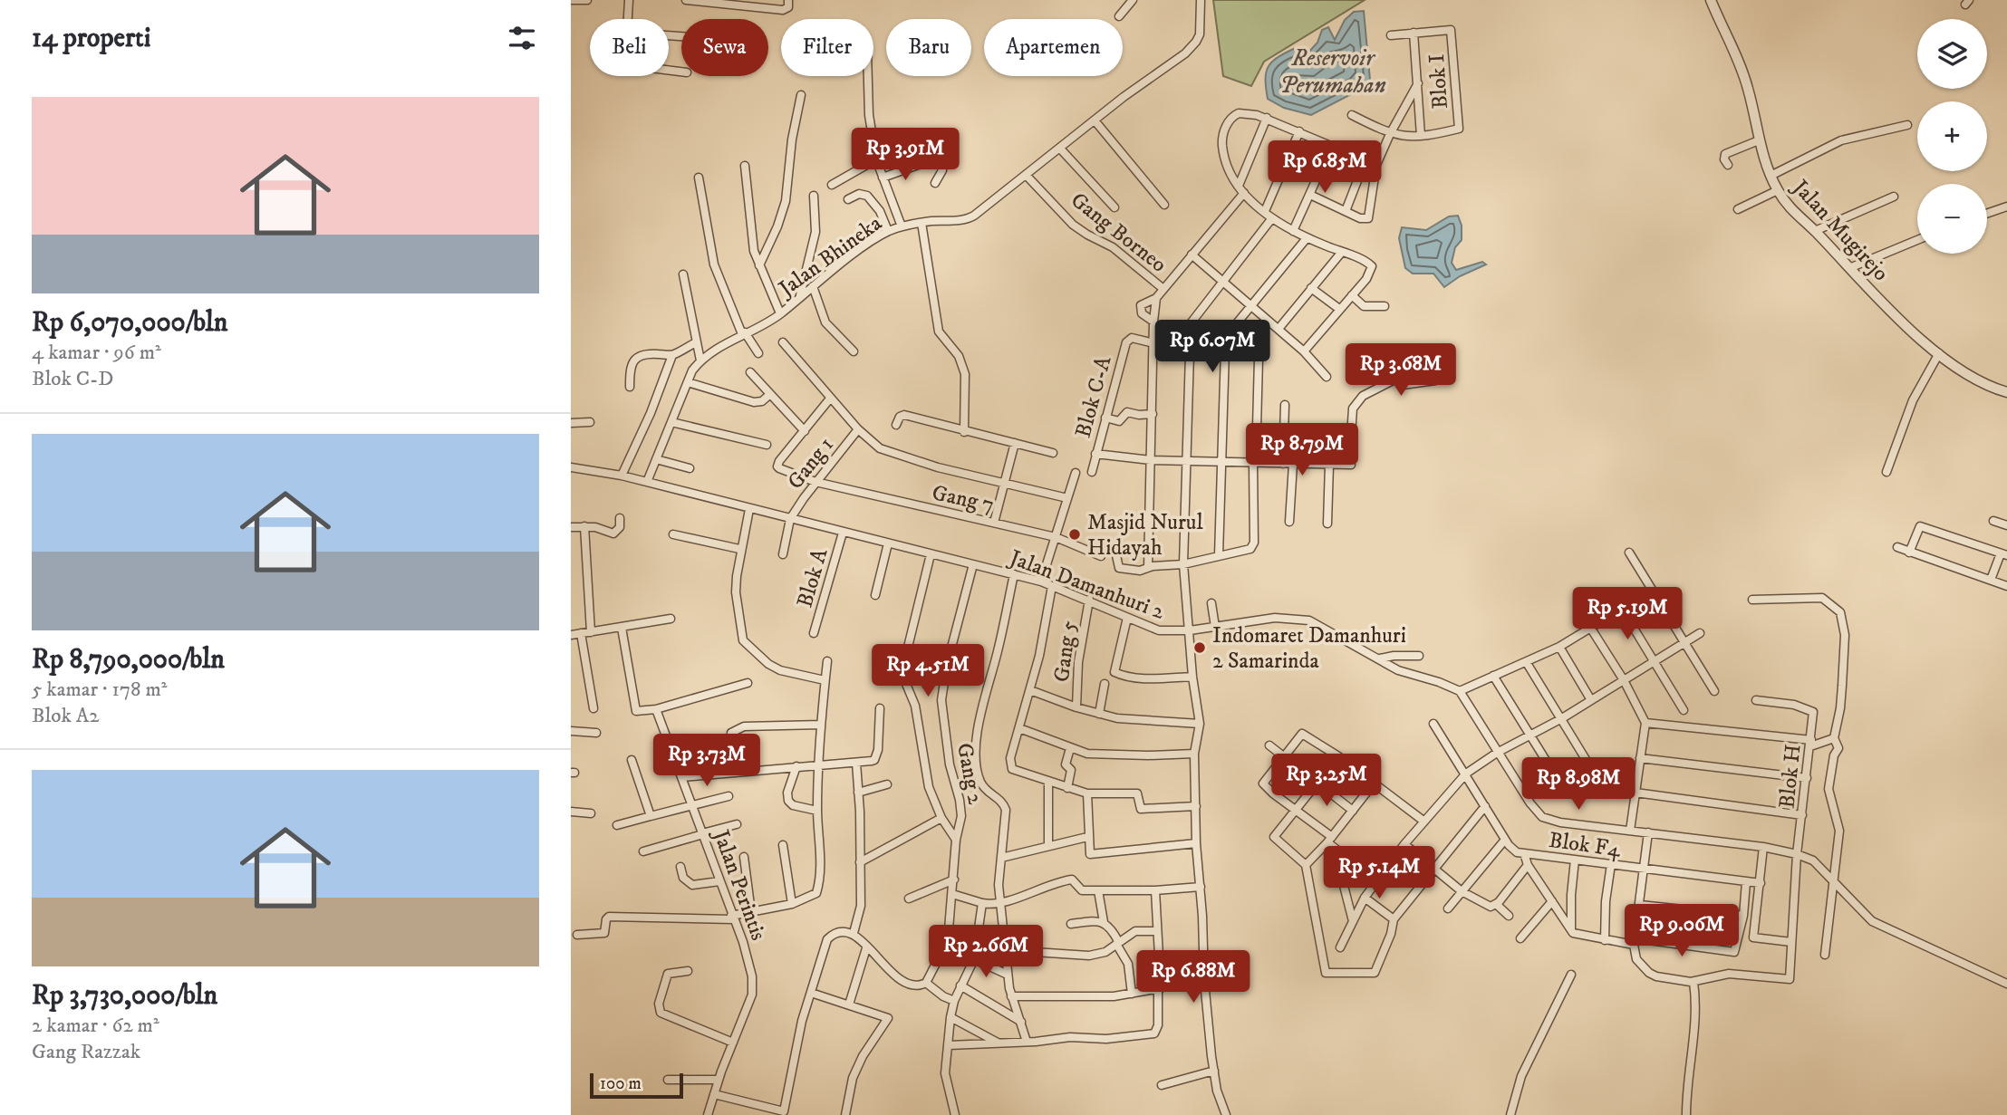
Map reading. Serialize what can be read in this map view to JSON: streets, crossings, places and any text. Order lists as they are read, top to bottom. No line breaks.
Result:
{"streets":{"street":["Blok I","Jalan Mugirejo","Gang Borneo","Jalan Bhineka","Blok C-A","Gang 1","Gang 7","Blok A","Jalan Damanhuri 2","Gang 5","Gang 2","Blok H","Blok F4","Jalan Perintis"]},"crossings":[["Gang Borneo","Jalan Bhineka"],["Jalan Bhineka","Jalan Damanhuri 2"],["Gang 1","Gang 7"],["Gang 1","Jalan Damanhuri 2"],["Blok A","Jalan Damanhuri 2"],["Jalan Damanhuri 2","Gang 5"],["Jalan Damanhuri 2","Gang 2"]],"water":["Reservoir Perumahan"],"places":["Masjid Nurul Hidayah","Indomaret Damanhuri 2 Samarinda"],"scale_bar":"100 m","page":{"heading":"14 properti","map_buttons":["+","−"],"chip":["Beli","Sewa","Filter","Baru","Apartemen"],"list":[{"name":"Rp 6,070,000/bln","note":"4 kamar · 96 m² · Blok C-D"},{"name":"Rp 8,790,000/bln","note":"5 kamar · 178 m² · Blok A2"},{"name":"Rp 3,730,000/bln","note":"2 kamar · 62 m² · Gang Razzak"}],"price":["Rp 3.91M","Rp 6.85M","Rp 6.07M","Rp 3.68M","Rp 8.79M","Rp 5.19M","Rp 4.51M","Rp 3.73M","Rp 3.25M","Rp 8.98M","Rp 5.14M","Rp 9.06M","Rp 2.66M","Rp 6.88M"],"scale":"100 m"}}
